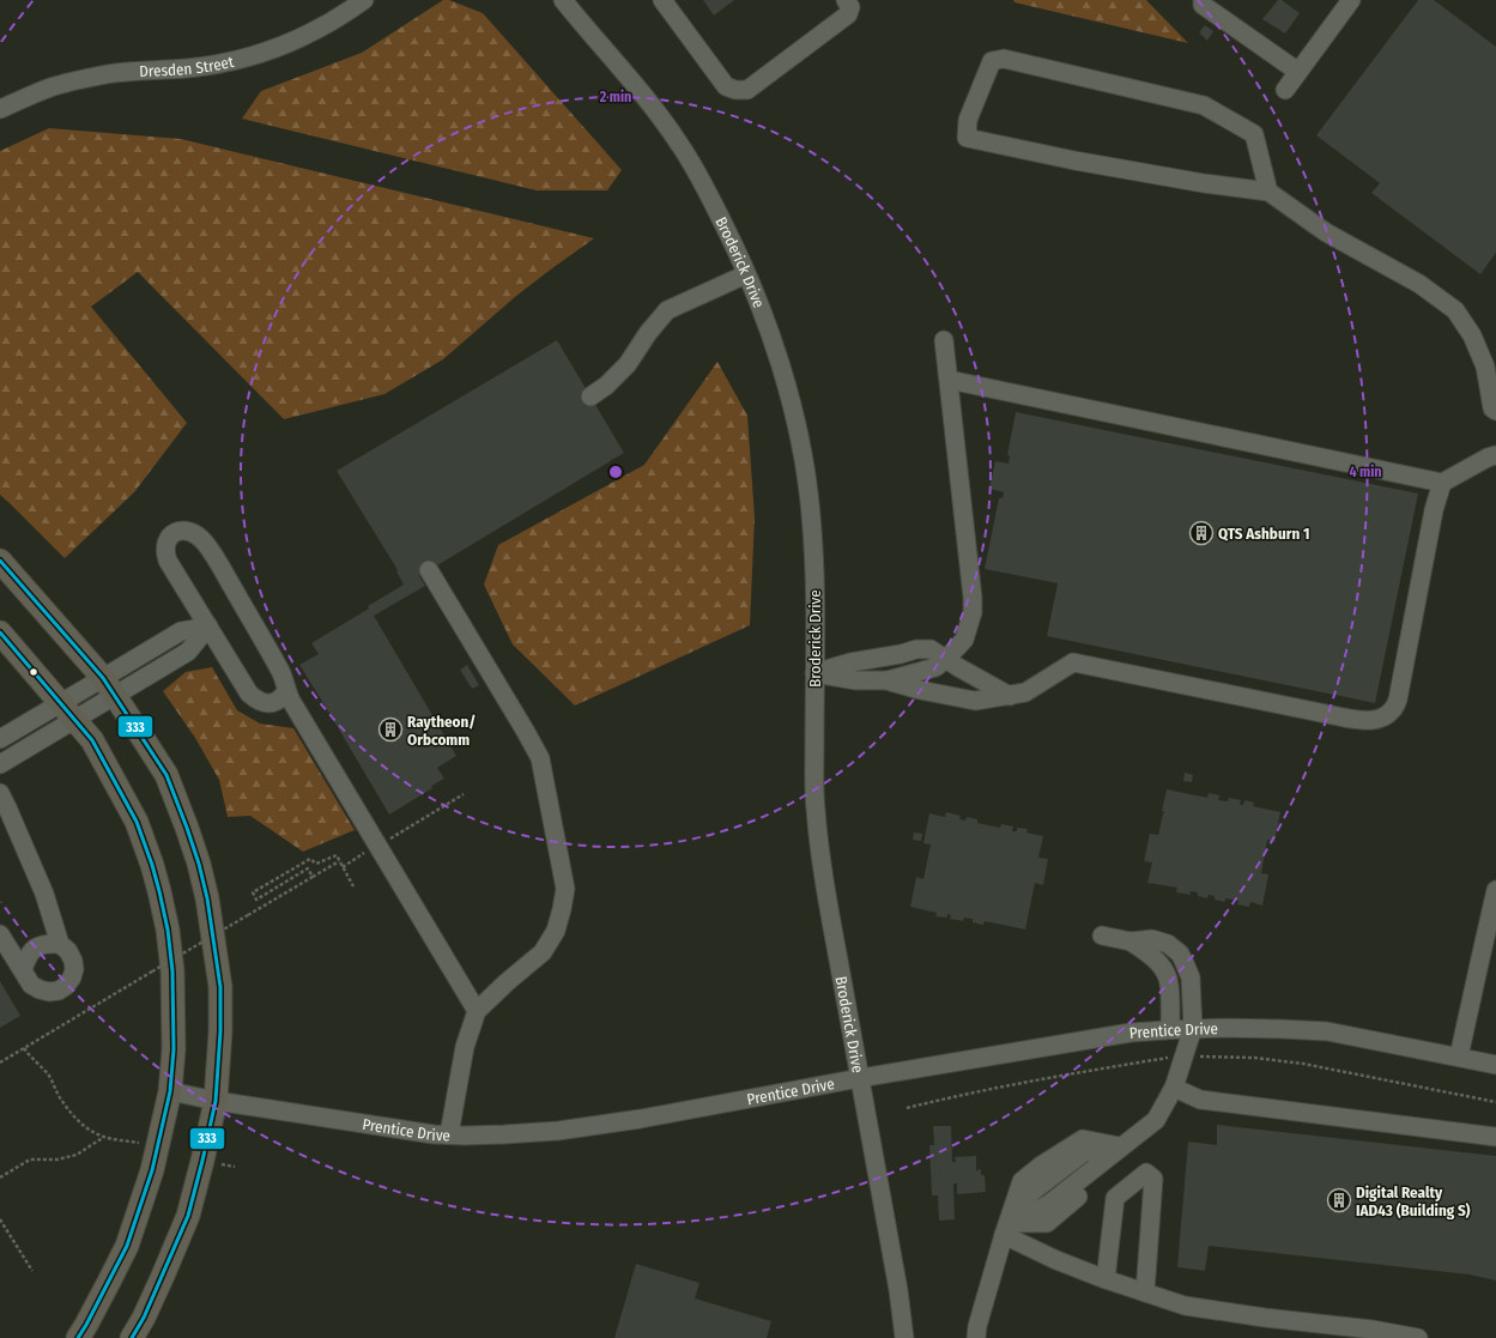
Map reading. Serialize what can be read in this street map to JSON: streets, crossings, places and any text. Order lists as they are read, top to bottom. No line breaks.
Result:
{"streets":{"street":["Dresden Street","Broderick Drive","Prentice Drive"]},"crossings":[["Broderick Drive","Prentice Drive"]],"places":{"building":["QTS Ashburn 1","Raytheon/ Orbcomm","Digital Realty IAD43 (Building S)"]},"lines":["transit line 333"],"rings":["2 min","4 min"]}
